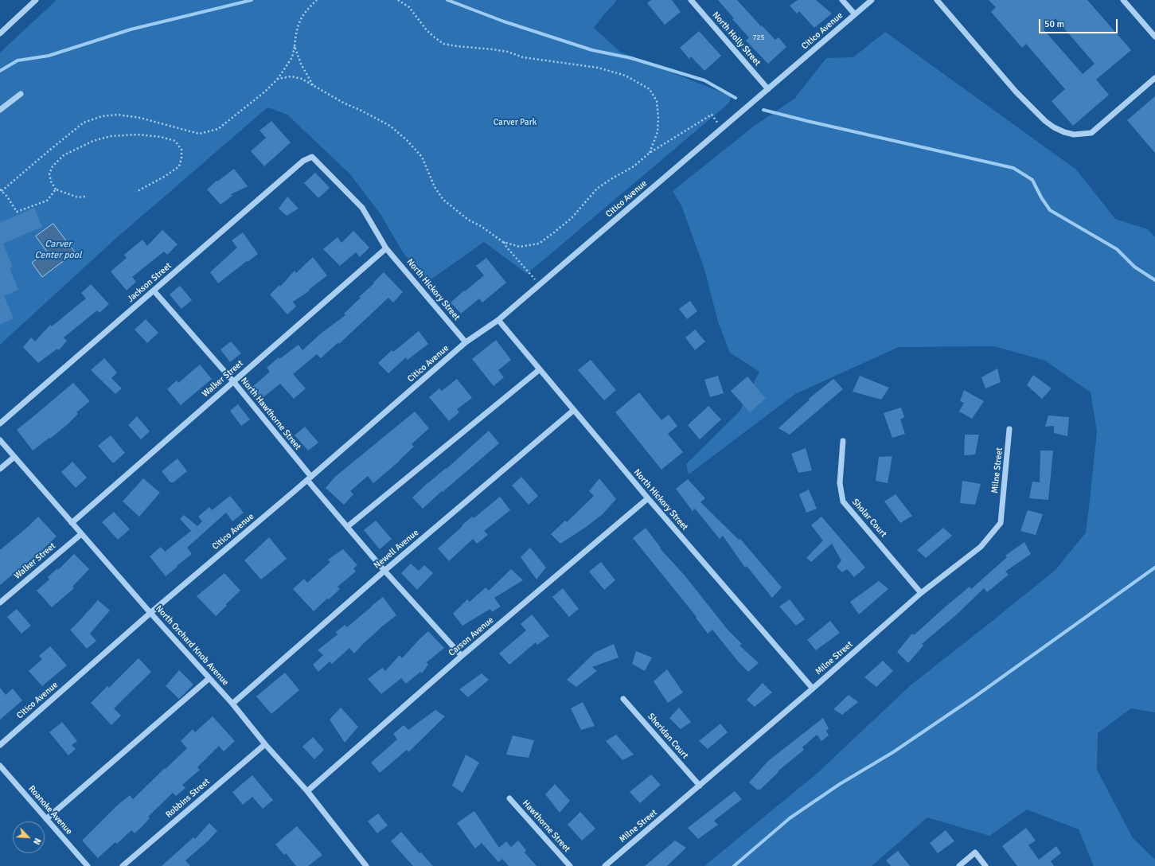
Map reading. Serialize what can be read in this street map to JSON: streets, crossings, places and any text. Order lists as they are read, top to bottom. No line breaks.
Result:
{"streets":{"street":["Citico Avenue","North Holly Street","Jackson Street","North Hickory Street","Walker Street","North Hawthorne Street","Milne Street","Sholar Court","Newell Avenue","Carson Avenue","North Orchard Knob Avenue","Sheridan Court","Robbins Street","Roanoke Avenue","Hawthorne Street"]},"crossings":[["Citico Avenue","North Holly Street"],["Citico Avenue","North Hickory Street"],["Citico Avenue","North Hawthorne Street"],["Citico Avenue","North Orchard Knob Avenue"],["Jackson Street","North Hickory Street"],["Jackson Street","North Hawthorne Street"],["North Hickory Street","Walker Street"],["North Hickory Street","Milne Street"],["North Hickory Street","Newell Avenue"],["North Hickory Street","Carson Avenue"],["Walker Street","North Hawthorne Street"],["Walker Street","North Orchard Knob Avenue"],["North Hawthorne Street","Newell Avenue"],["North Hawthorne Street","Carson Avenue"],["Milne Street","Sholar Court"],["Milne Street","Sheridan Court"],["Newell Avenue","North Orchard Knob Avenue"],["Carson Avenue","North Orchard Knob Avenue"],["North Orchard Knob Avenue","Robbins Street"]],"water":["Carver Center pool"],"parks":["Carver Park"],"house_numbers":["725"],"scale_bar":"50 m","north":"bottom right"}
